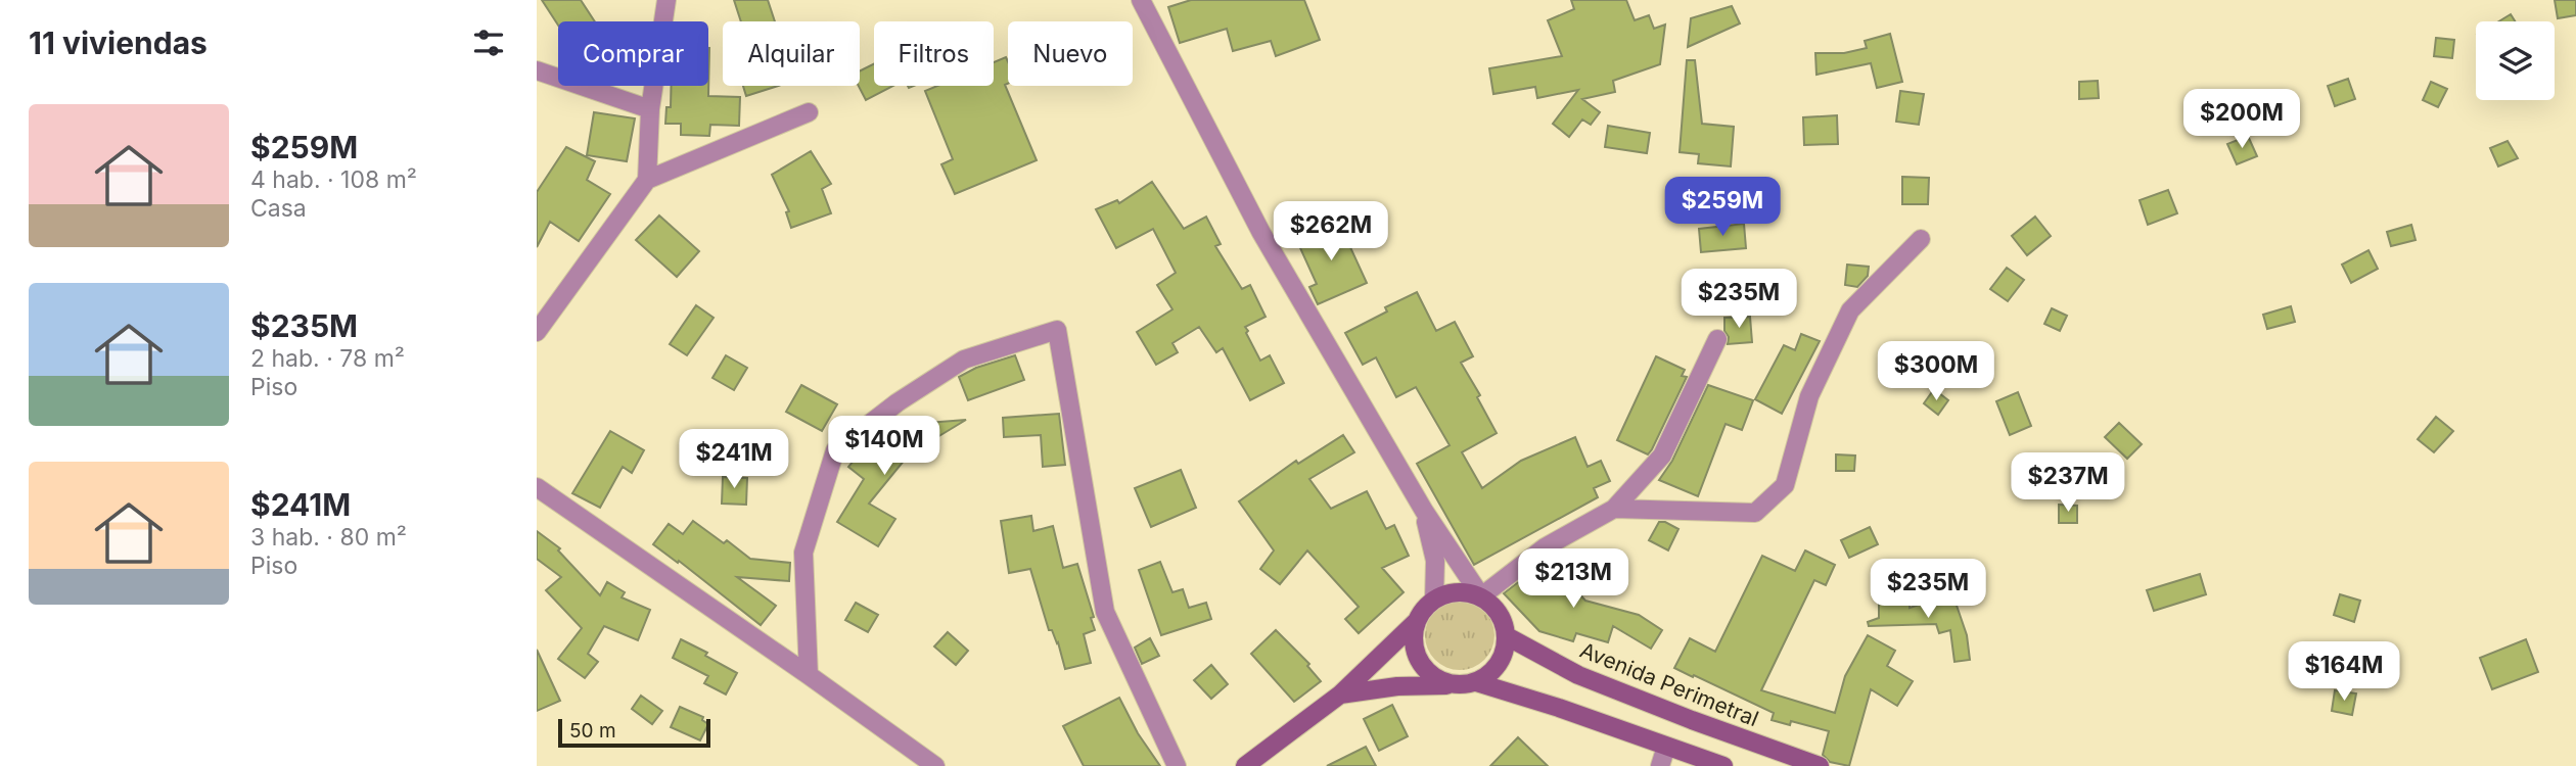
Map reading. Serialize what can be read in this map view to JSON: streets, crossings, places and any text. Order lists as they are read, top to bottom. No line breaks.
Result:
{"streets":{"main road":["Avenida Perimetral"]},"scale_bar":"50 m","page":{"heading":"11 viviendas","chip":["Comprar","Alquilar","Filtros","Nuevo"],"list":[{"name":"$259M","note":"4 hab. · 108 m² · Casa"},{"name":"$235M","note":"2 hab. · 78 m² · Piso"},{"name":"$241M","note":"3 hab. · 80 m² · Piso"}],"price":["$200M","$259M","$262M","$235M","$300M","$140M","$241M","$237M","$213M","$235M","$164M"],"scale":"50 m"}}
